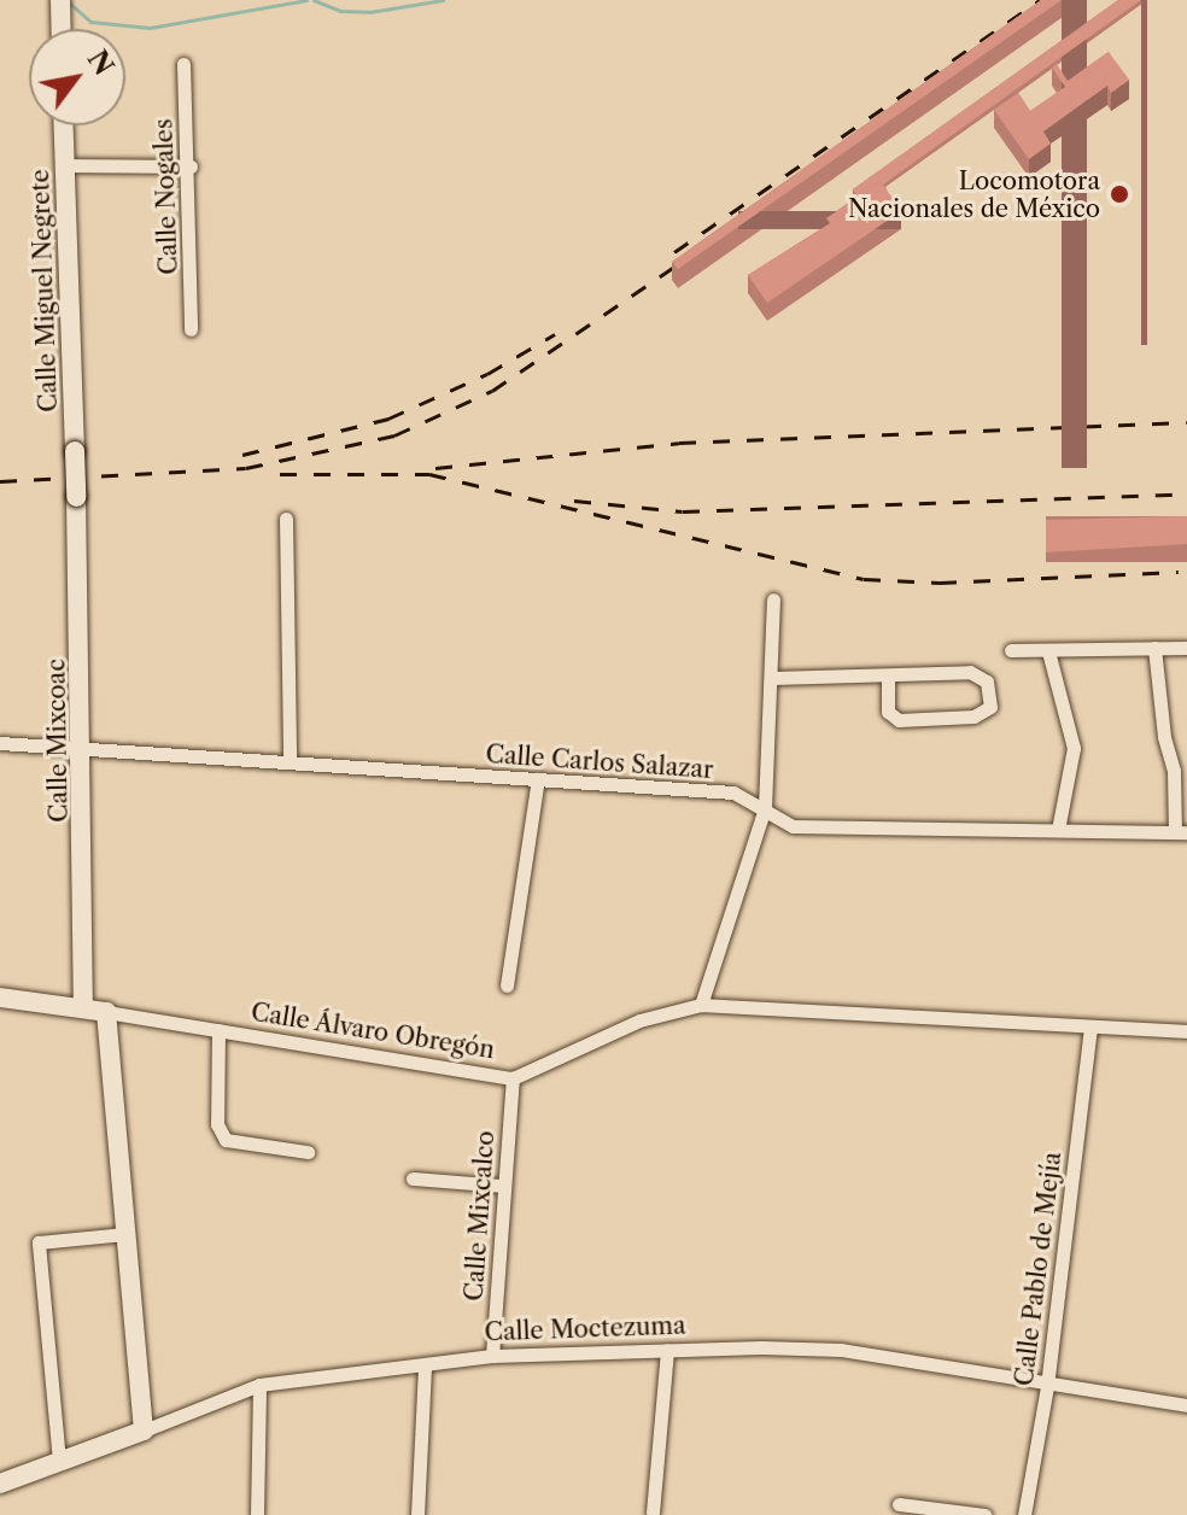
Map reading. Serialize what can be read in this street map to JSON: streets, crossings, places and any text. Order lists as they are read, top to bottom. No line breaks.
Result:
{"streets":{"street":["Calle Nogales","Calle Miguel Negrete","Calle Mixcoac","Calle Carlos Salazar","Calle Álvaro Obregón","Calle Mixcalco","Calle Pablo de Mejía","Calle Moctezuma"]},"crossings":[["Calle Miguel Negrete","Calle Mixcoac"],["Calle Mixcoac","Calle Carlos Salazar"],["Calle Mixcoac","Calle Álvaro Obregón"],["Calle Álvaro Obregón","Calle Mixcalco"],["Calle Álvaro Obregón","Calle Pablo de Mejía"],["Calle Mixcalco","Calle Moctezuma"],["Calle Pablo de Mejía","Calle Moctezuma"]],"places":["Locomotora Nacionales de México"],"north":"top right"}
